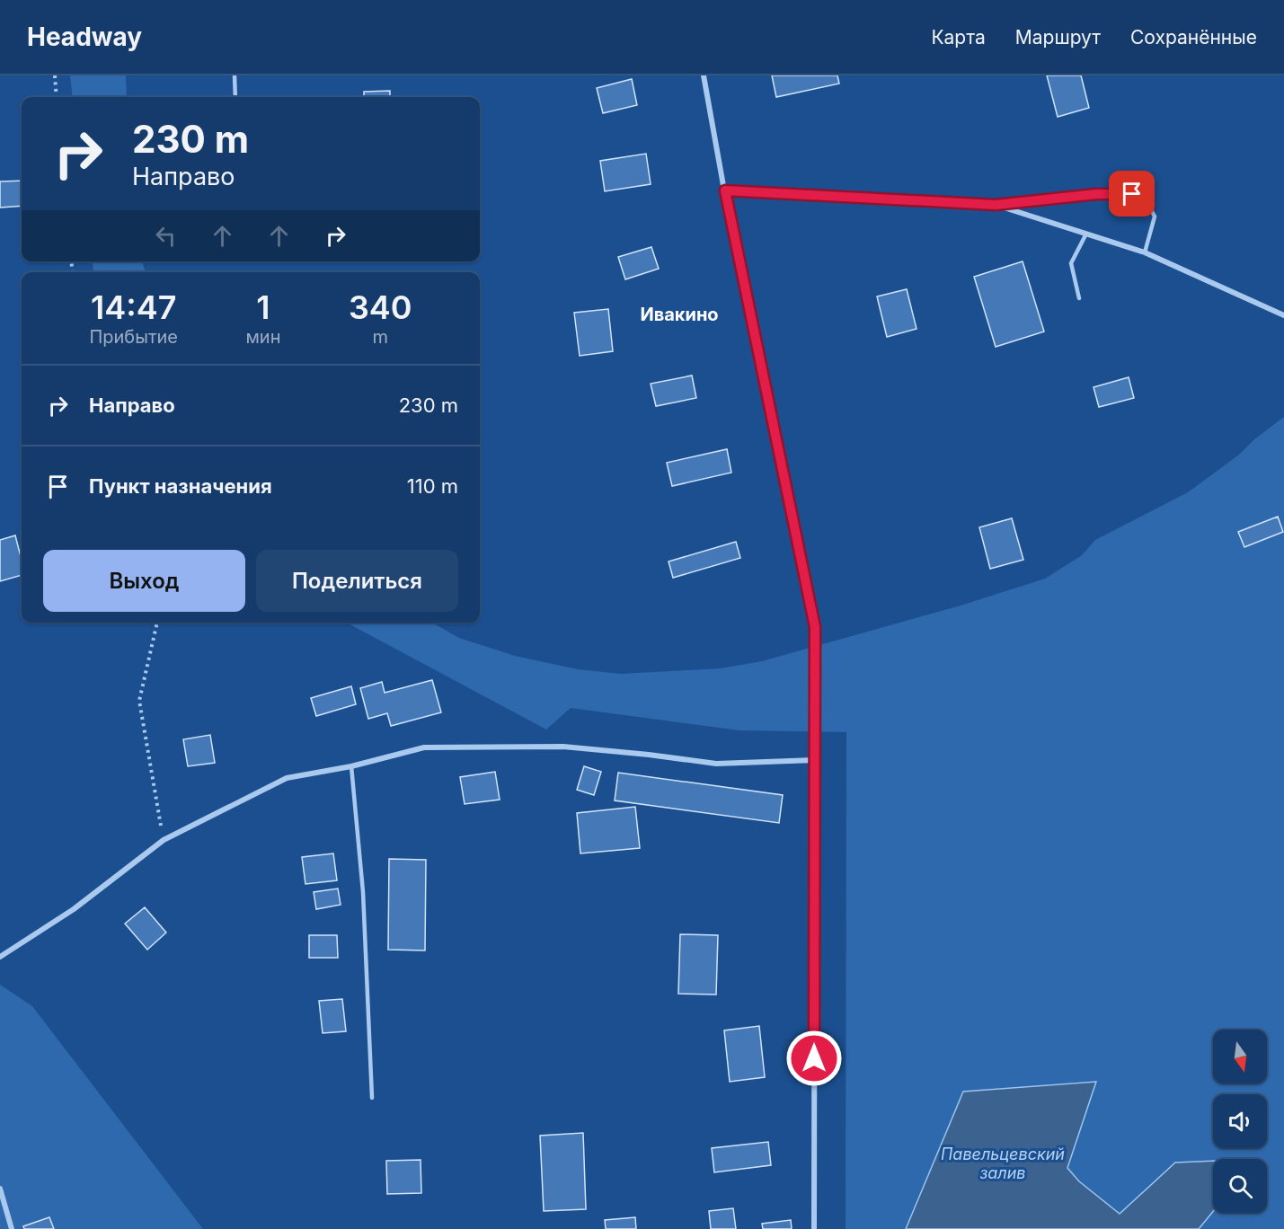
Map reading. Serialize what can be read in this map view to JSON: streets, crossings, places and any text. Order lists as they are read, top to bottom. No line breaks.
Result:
{"districts":["Ивакино"],"water":["Павельцевский залив"],"north":"bottom","page":{"header":"Headway","nav":["Карта","Маршрут","Сохранённые"],"turn":["230 m","Направо"],"eta":["14:47","Прибытие","1","мин","340","m"],"list":[{"name":"Направо","value":"230 m"},{"name":"Пункт назначения","value":"110 m"}],"buttons":["Выход","Поделиться"]}}
